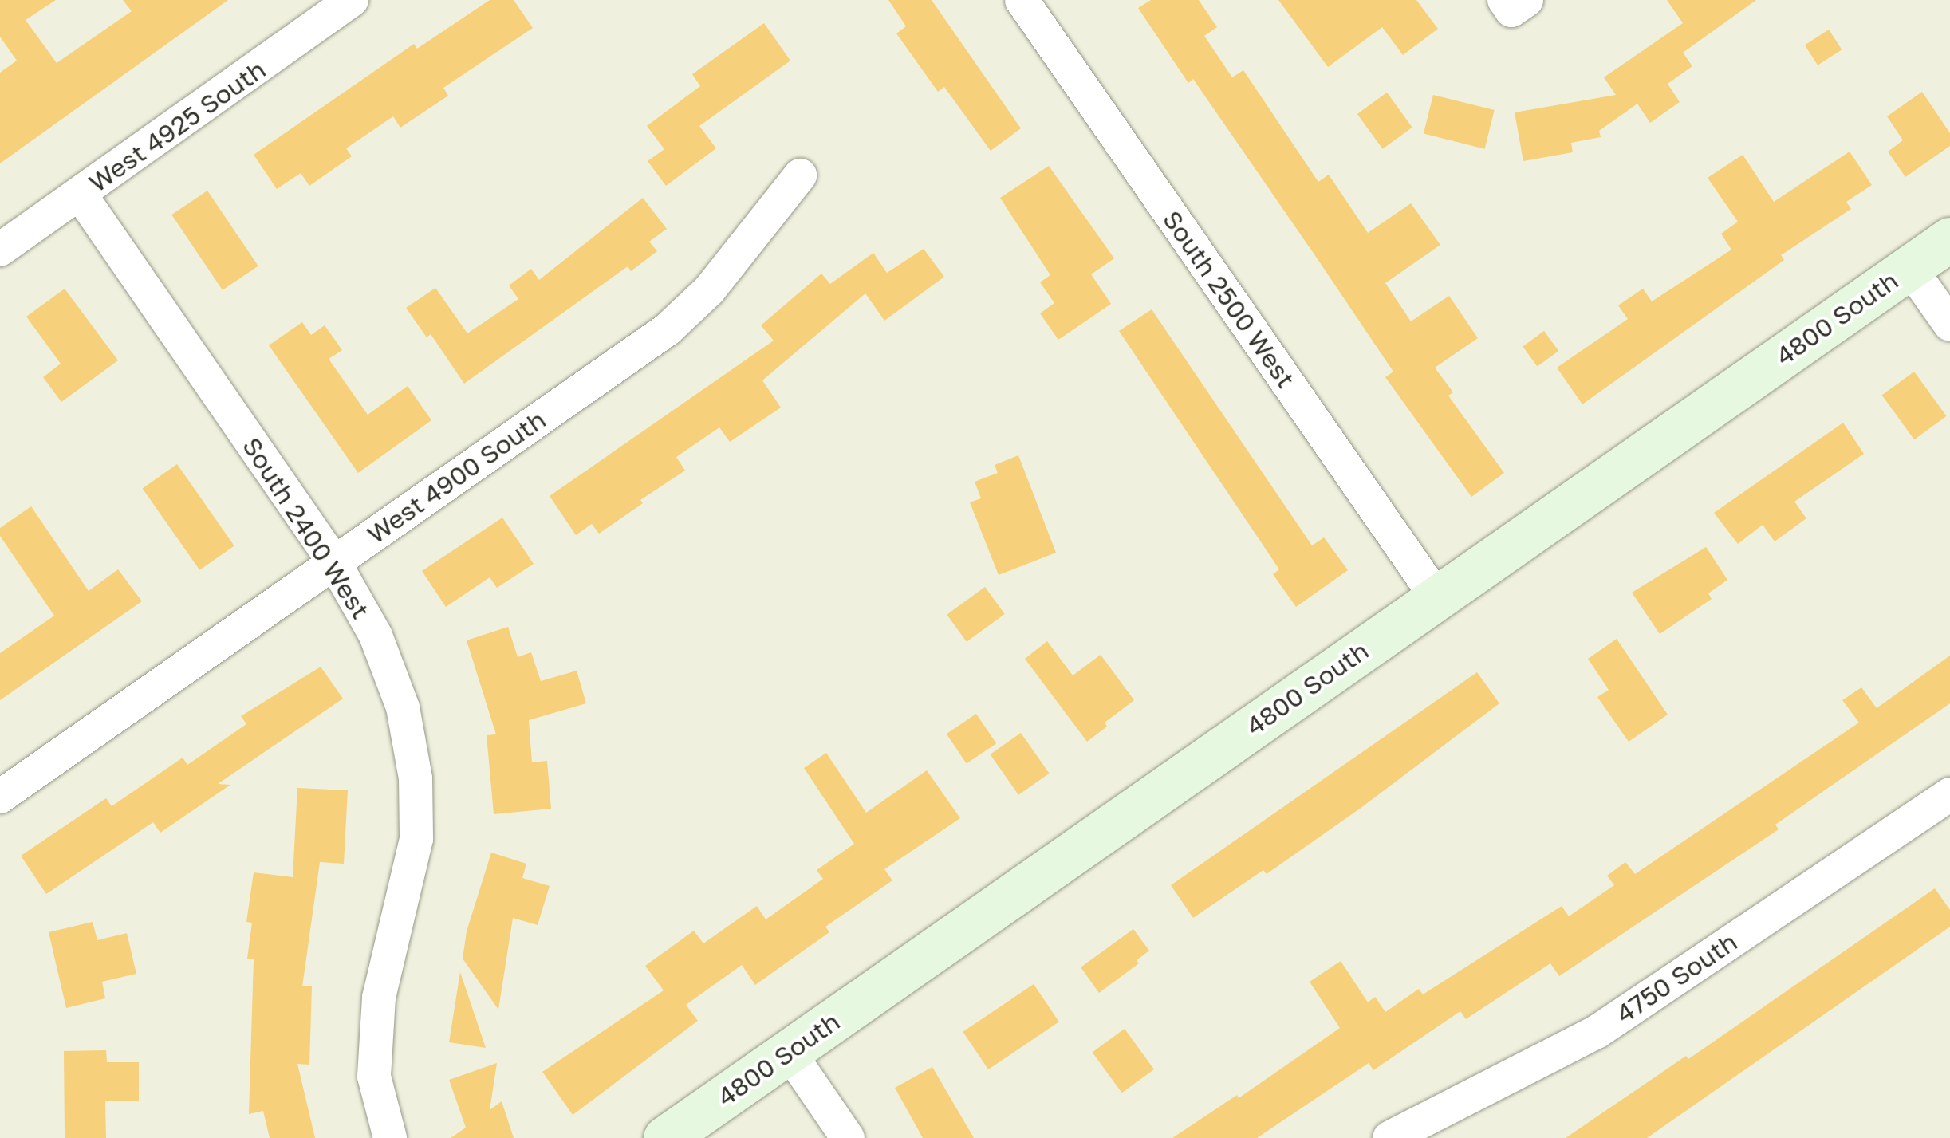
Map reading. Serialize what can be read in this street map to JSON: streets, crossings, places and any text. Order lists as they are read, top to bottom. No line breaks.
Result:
{"streets":{"main road":["4800 South"],"street":["West 4925 South","South 2500 West","West 4900 South","South 2400 West","4750 South"]},"crossings":[["West 4925 South","South 2400 West"],["South 2500 West","4800 South"],["West 4900 South","South 2400 West"]]}
